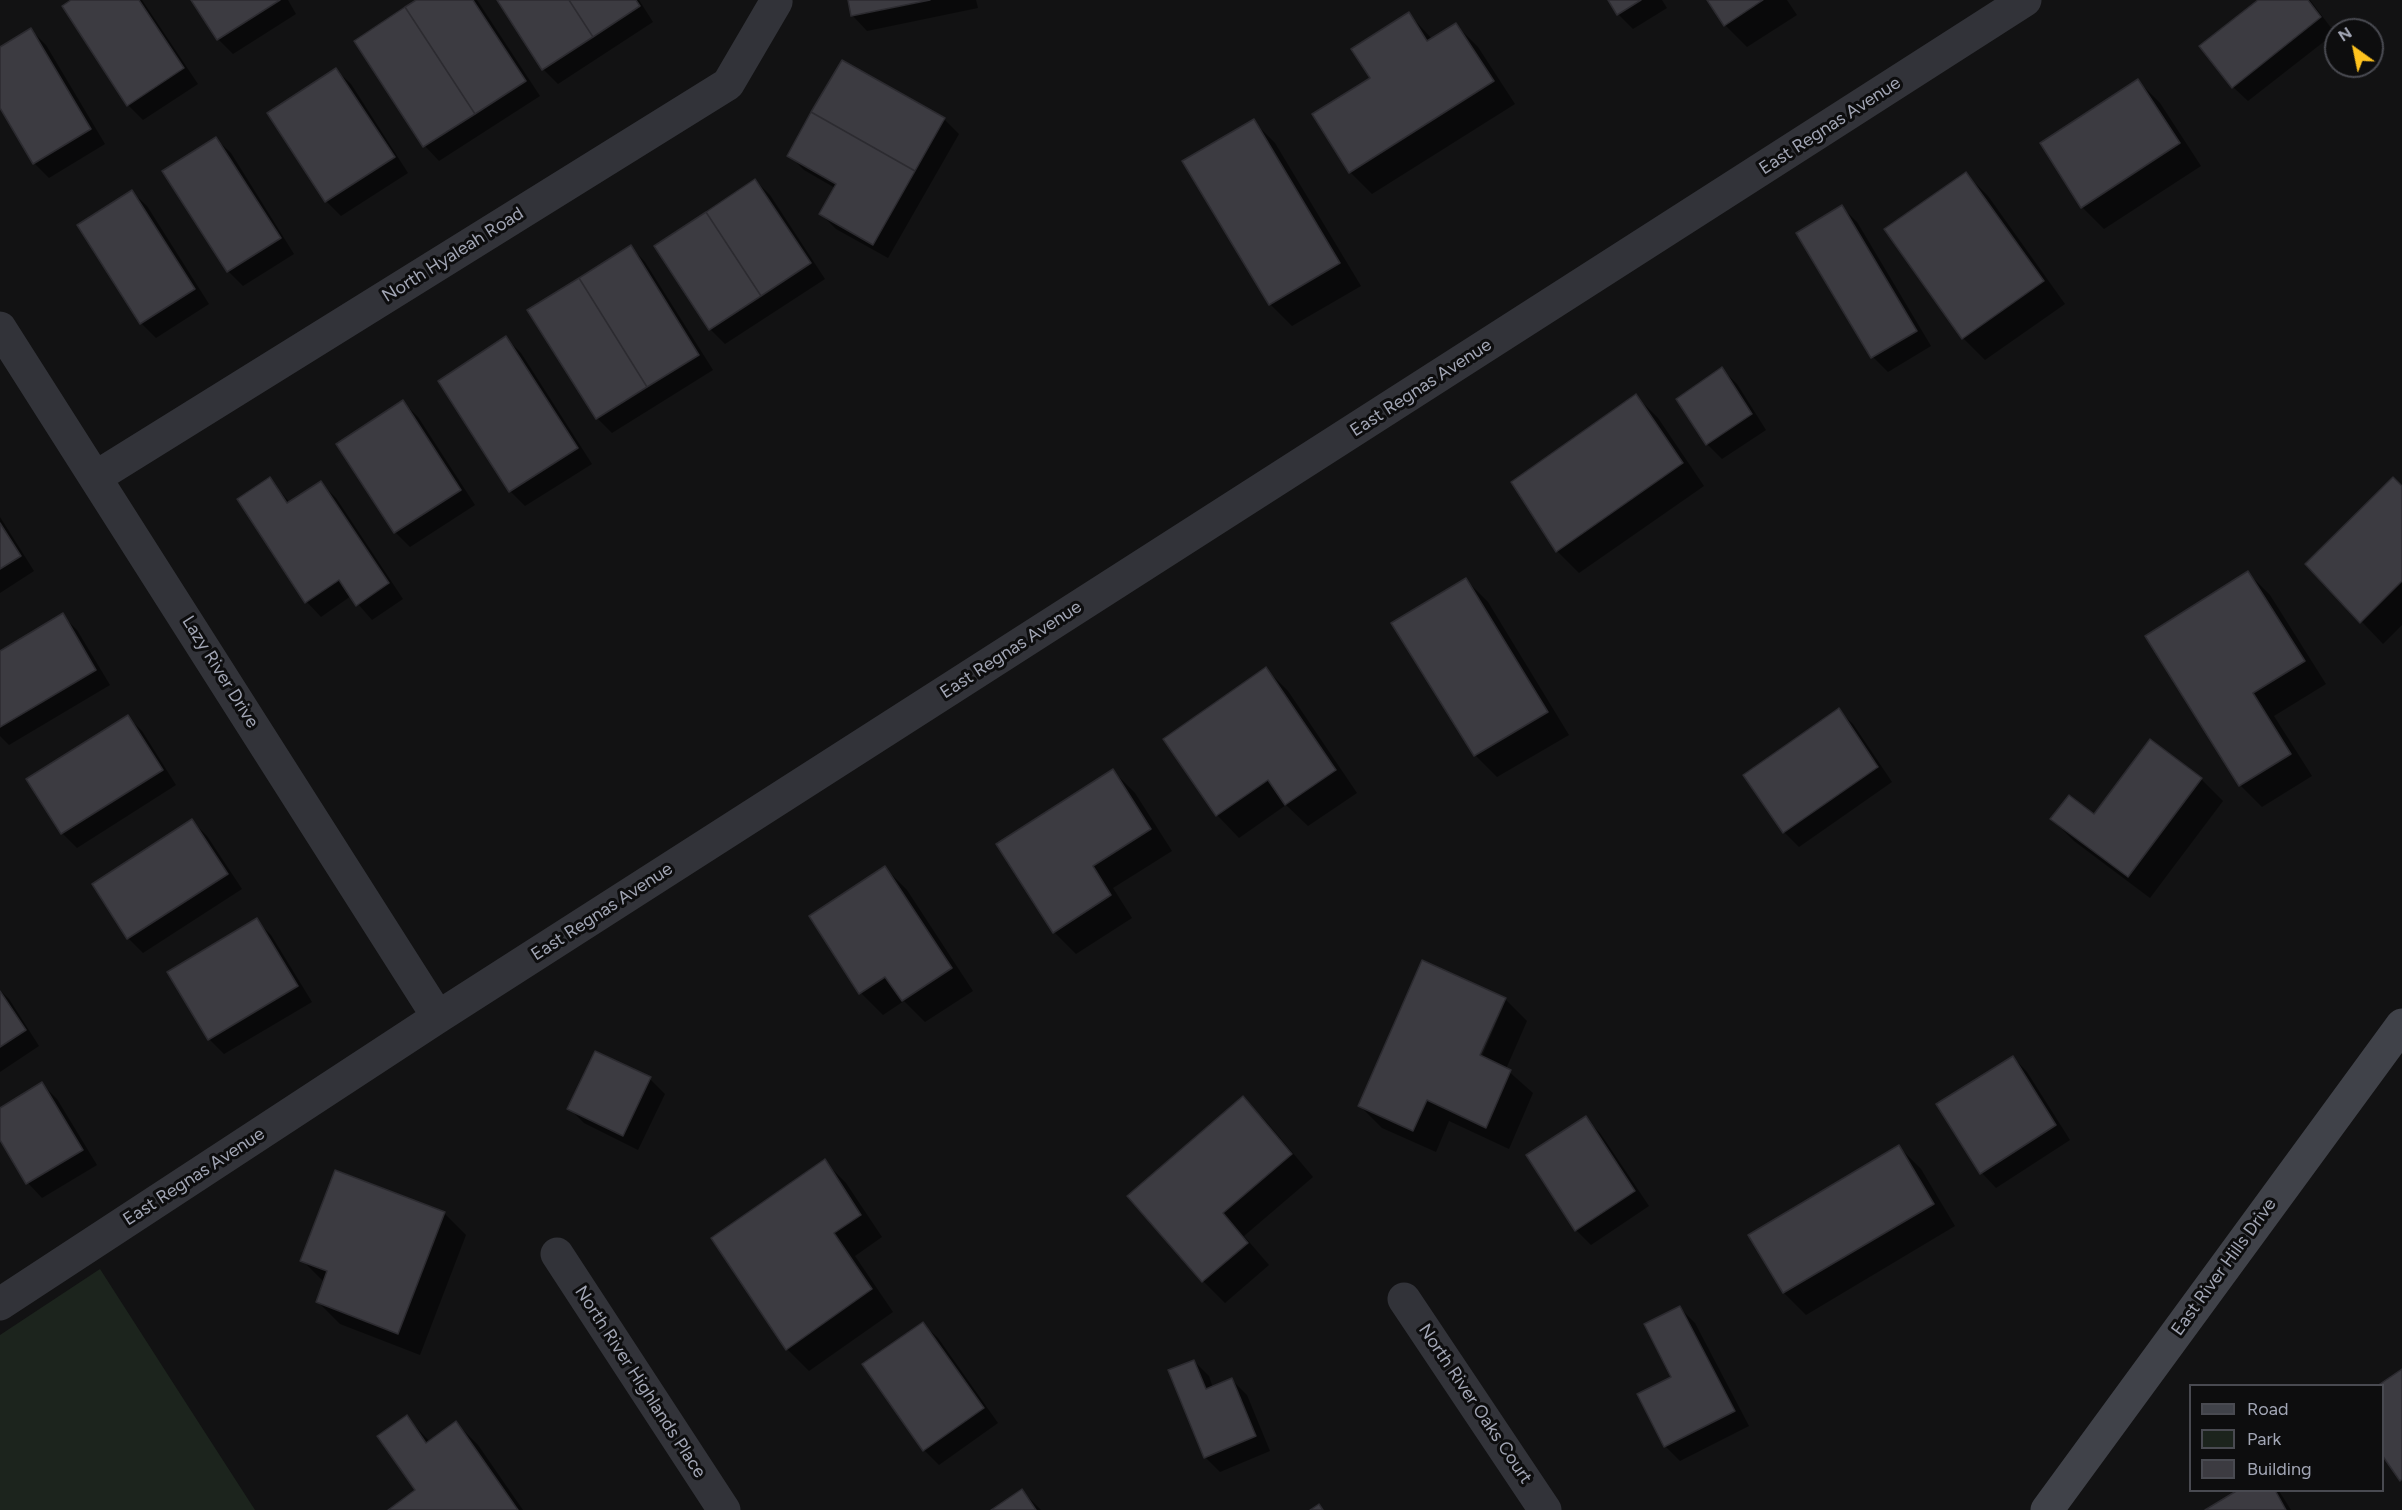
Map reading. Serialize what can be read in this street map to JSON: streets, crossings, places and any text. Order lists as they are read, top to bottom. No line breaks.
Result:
{"streets":{"street":["East Regnas Avenue","North Hyaleah Road","Lazy River Drive","East River Hills Drive","North River Highlands Place","North River Oaks Court"]},"crossings":[["East Regnas Avenue","Lazy River Drive"],["North Hyaleah Road","Lazy River Drive"]],"legend":["Road","Park","Building"],"north":"top left"}
